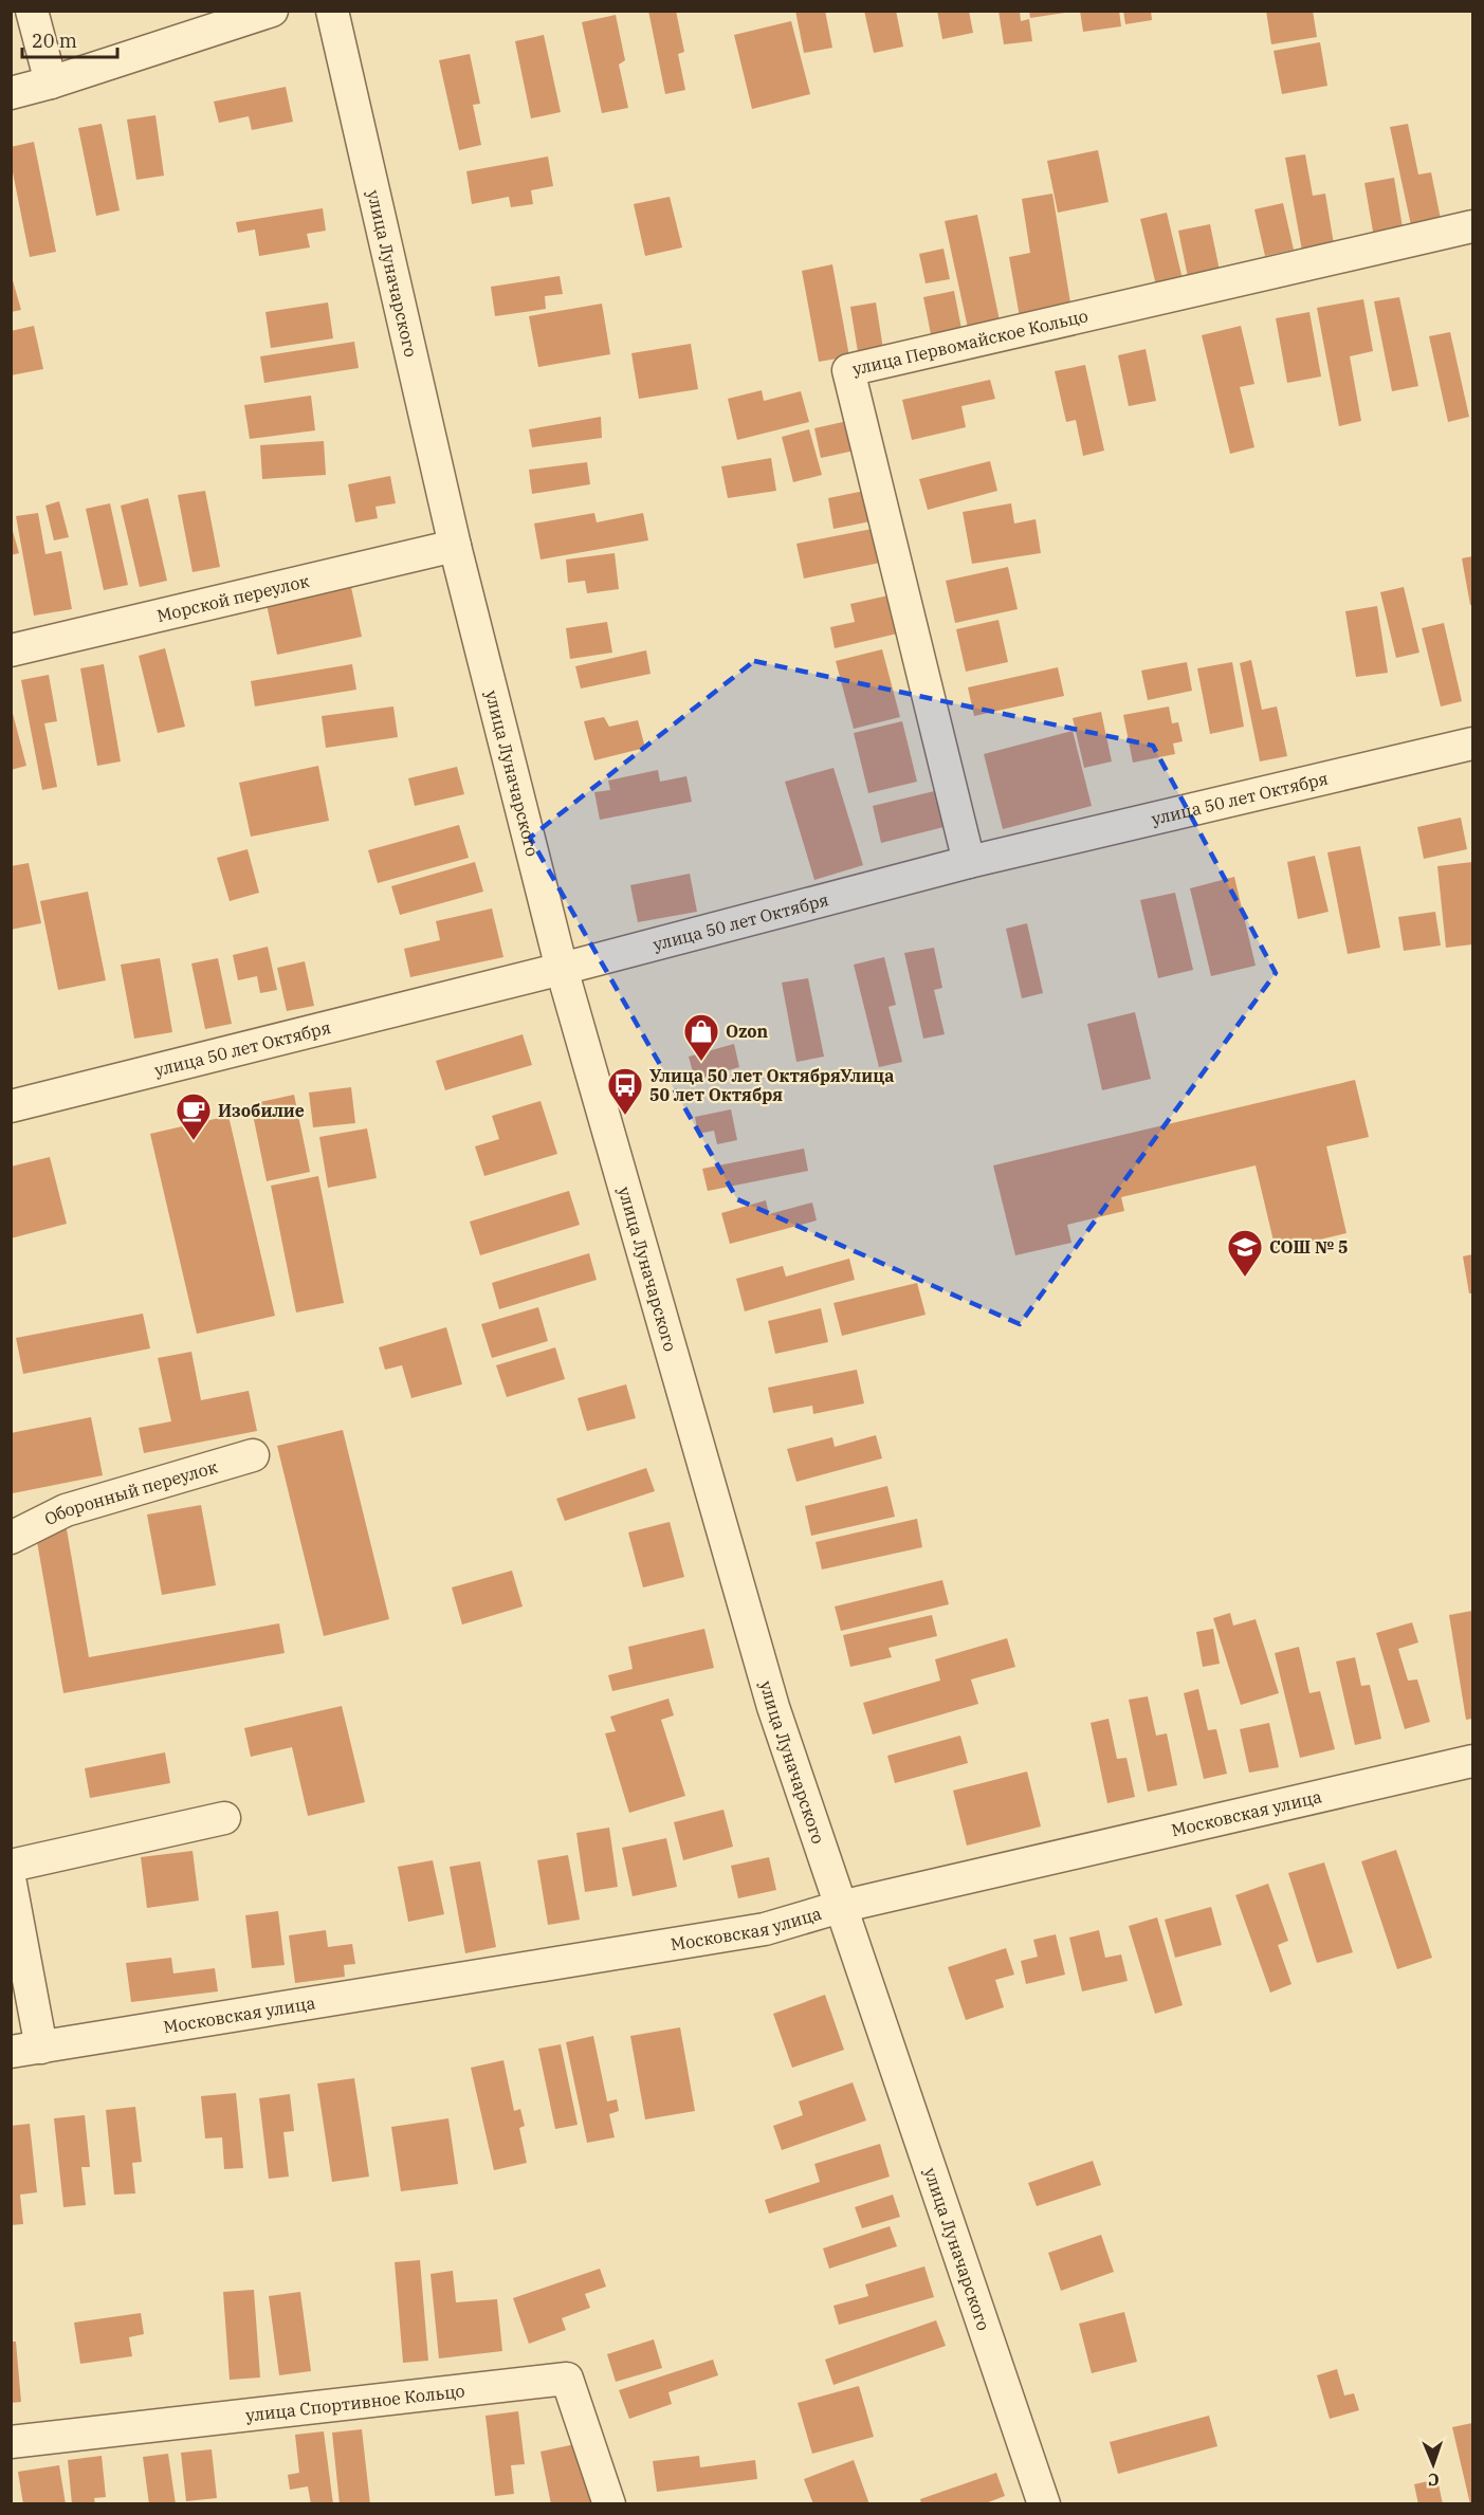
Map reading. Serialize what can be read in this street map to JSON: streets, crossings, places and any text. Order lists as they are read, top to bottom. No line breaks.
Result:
{"streets":{"street":["улица Луначарского","улица Первомайское Кольцо","Морской переулок","улица 50 лет Октября","Оборонный переулок","Московская улица","улица Спортивное Кольцо"]},"crossings":[["улица Луначарского","Морской переулок"],["улица Луначарского","улица 50 лет Октября"],["улица Луначарского","Московская улица"],["улица Первомайское Кольцо","улица 50 лет Октября"]],"places":{"shop":["Ozon"],"bus stop":["Улица 50 лет ОктябряУлица 50 лет Октября"],"cafe":["Изобилие"],"school or university":["СОШ № 5"]},"scale_bar":"20 m","north":"bottom"}
